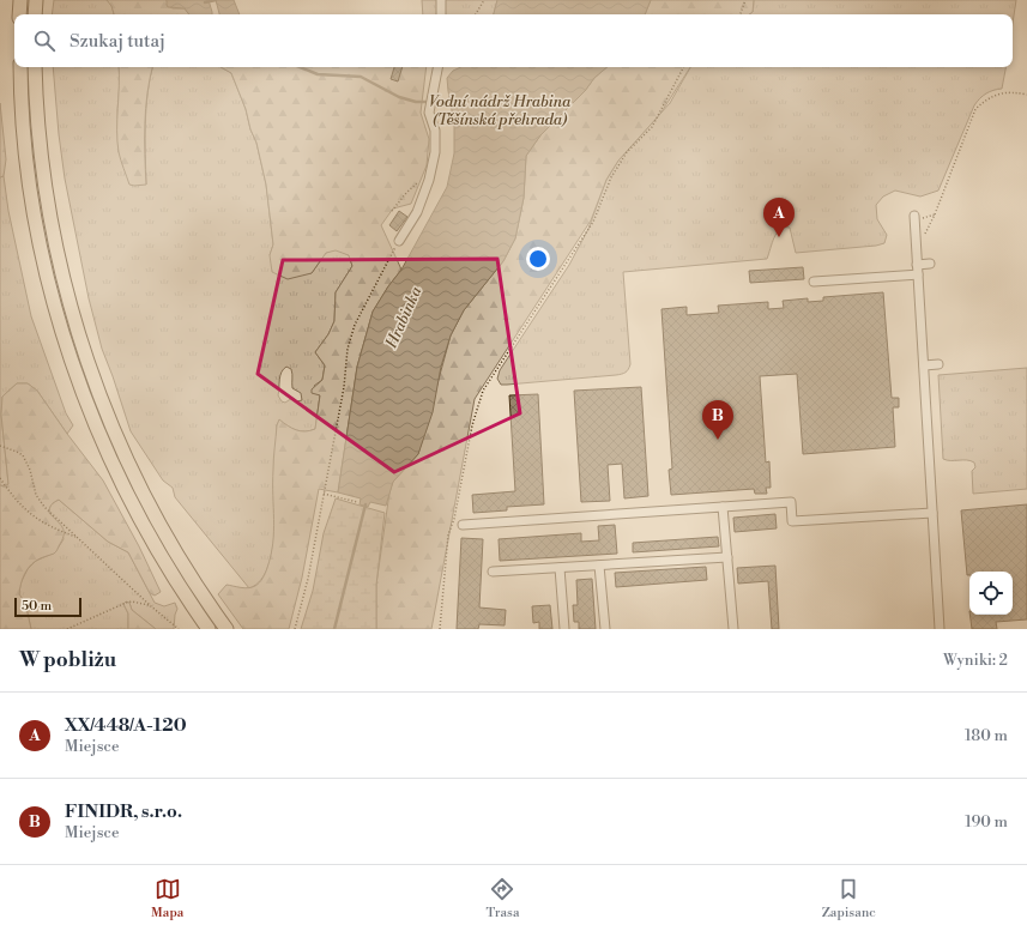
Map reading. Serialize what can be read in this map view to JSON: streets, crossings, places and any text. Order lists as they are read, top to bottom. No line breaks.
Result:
{"water":["Vodní nádrž Hrabina (Těšínská přehrada)","Hrabinka"],"scale_bar":"50 m","page":{"search":"Szukaj tutaj","pins":["A","B"],"scale":"50 m","heading":["W pobliżu","Wyniki: 2"],"list":[{"mark":"A","name":"XX/448/A-120","note":"Miejsce","value":"180 m"},{"mark":"B","name":"FINIDR, s.r.o.","note":"Miejsce","value":"190 m"}],"nav":["Mapa","Trasa","Zapisane"]}}
